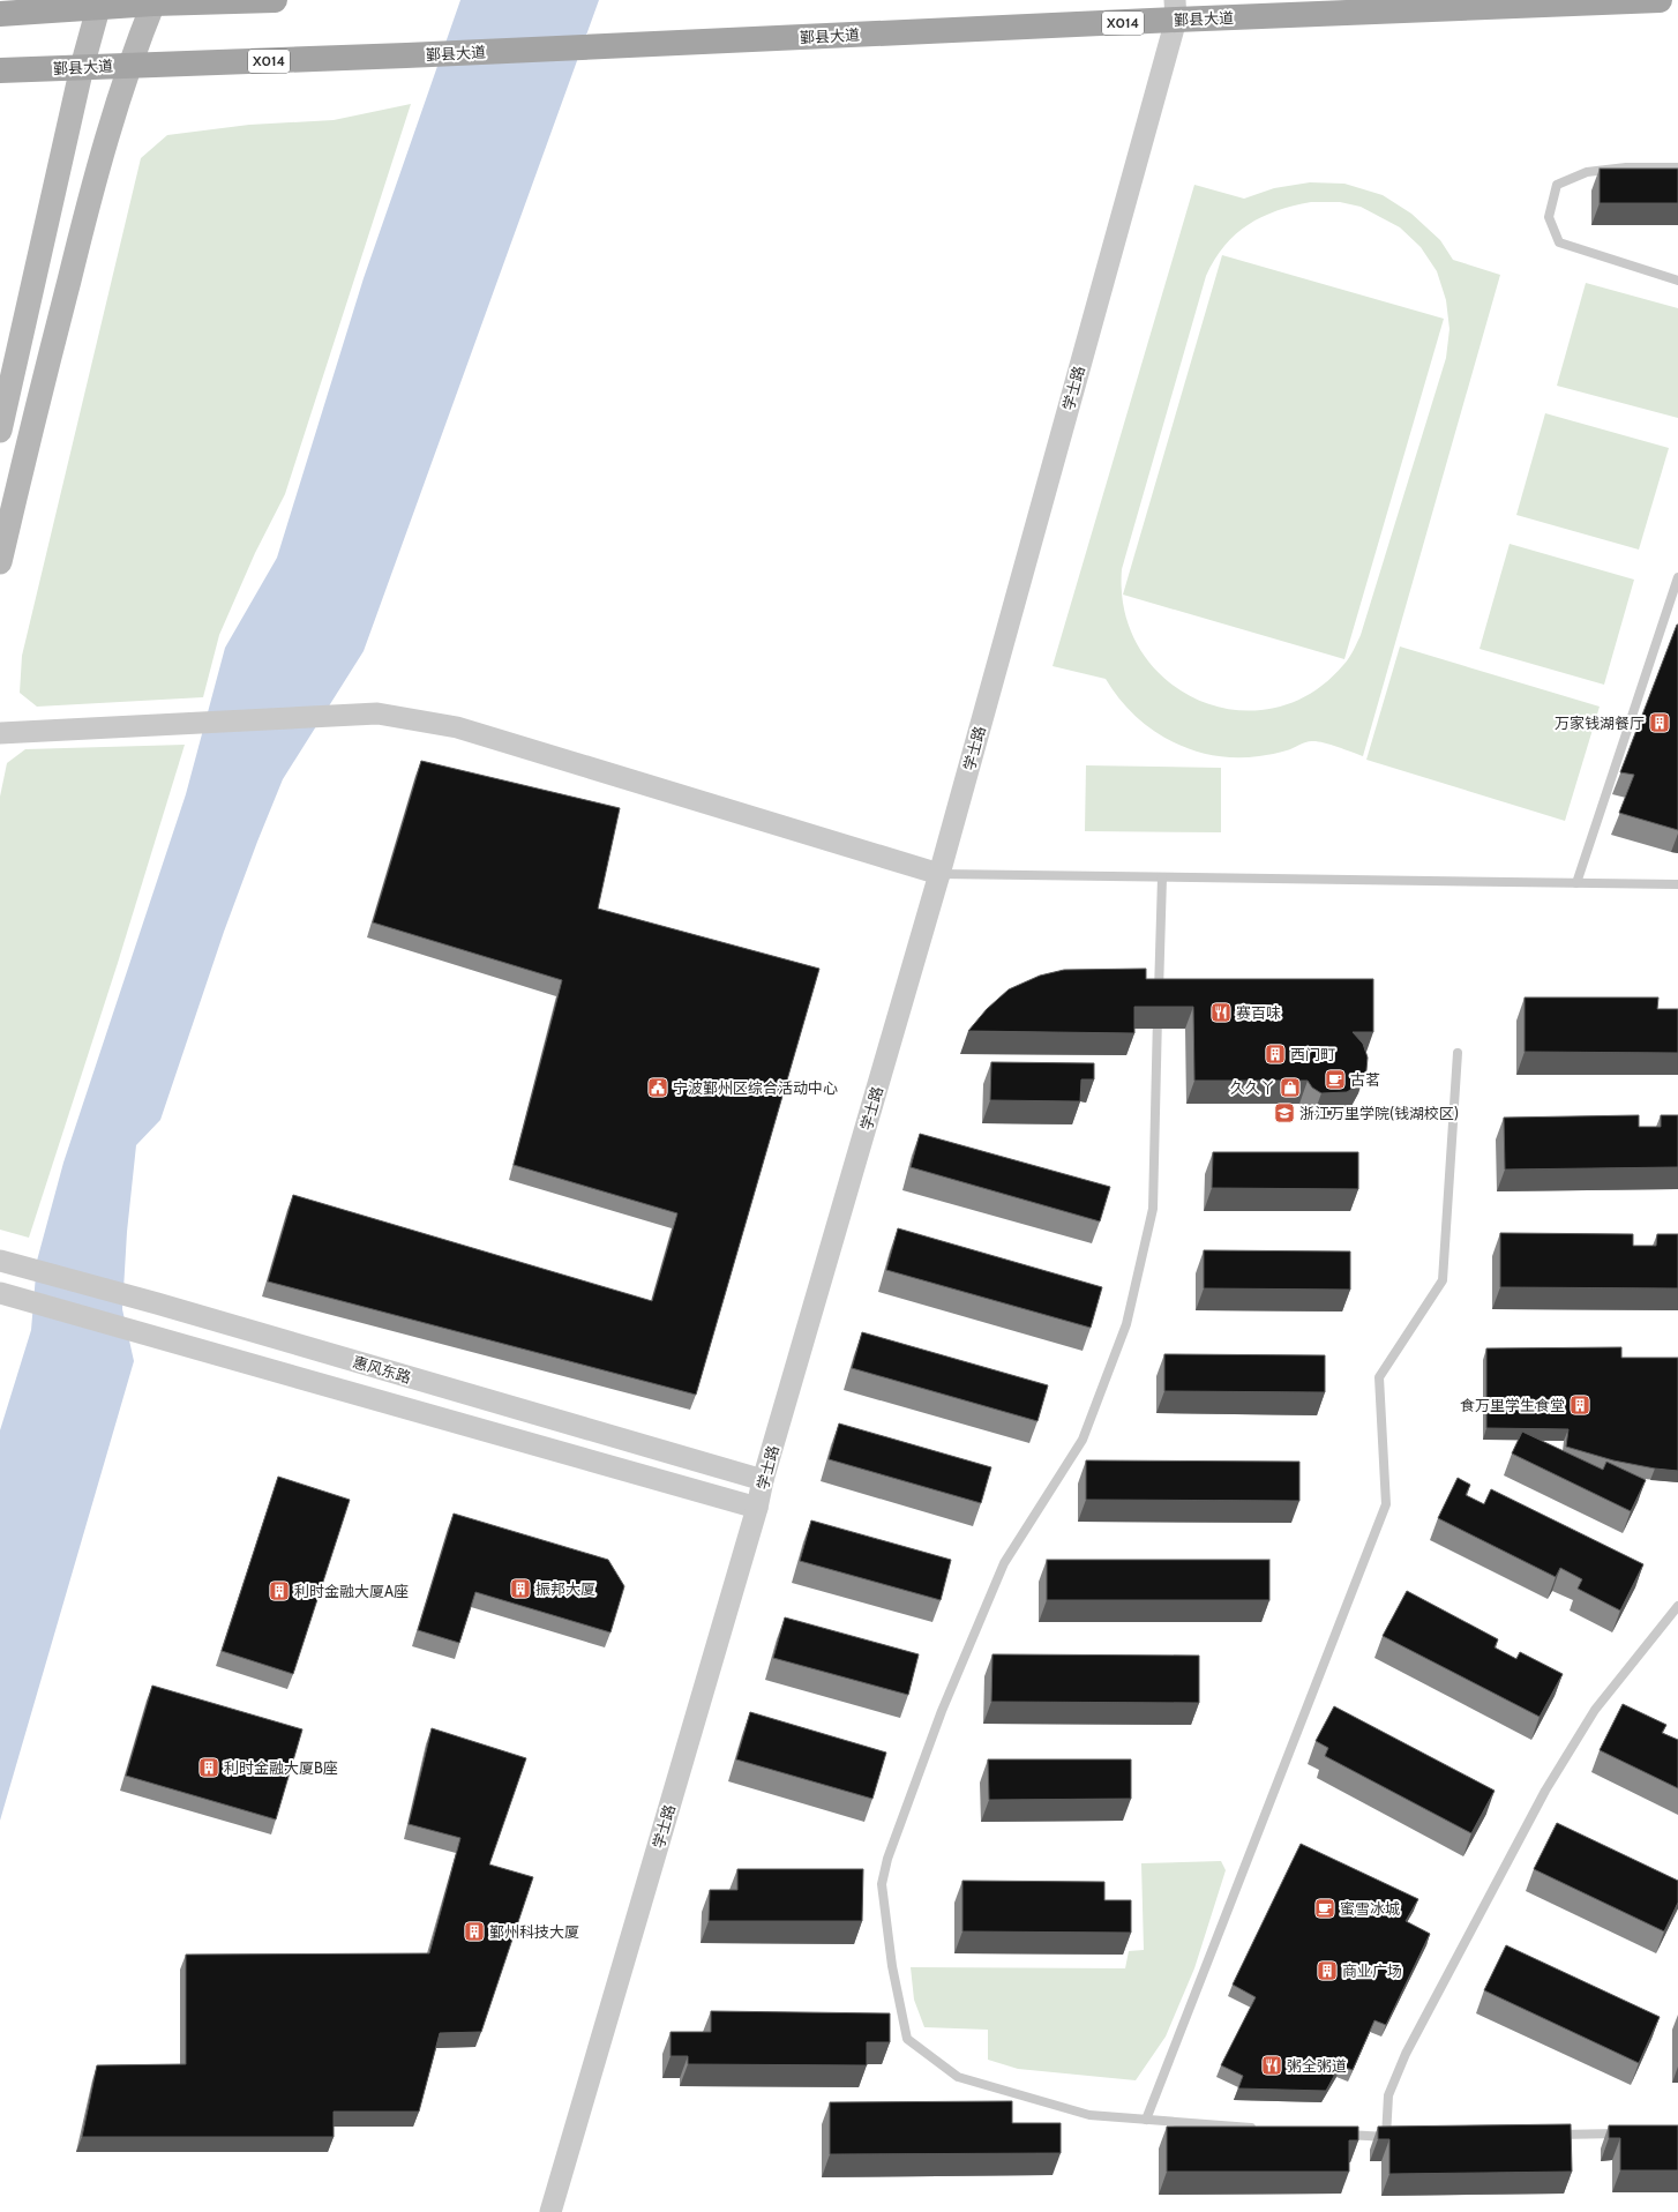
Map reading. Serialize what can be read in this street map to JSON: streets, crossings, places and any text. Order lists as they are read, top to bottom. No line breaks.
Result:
{"streets":{"main road":["鄞县大道","X014"],"street":["学士路","惠风东路"]},"crossings":[["鄞县大道","学士路"],["学士路","惠风东路"]],"places":{"building":["万家钱湖餐厅","西门町","食万里学生食堂","振邦大厦","利时金融大厦A座","利时金融大厦B座","鄞州科技大厦","商业广场"],"restaurant":["赛百味","粥全粥道"],"cafe":["古茗","蜜雪冰城"],"public building":["宁波鄞州区综合活动中心"],"shop":["久久丫"],"school or university":["浙江万里学院(钱湖校区)"]}}
